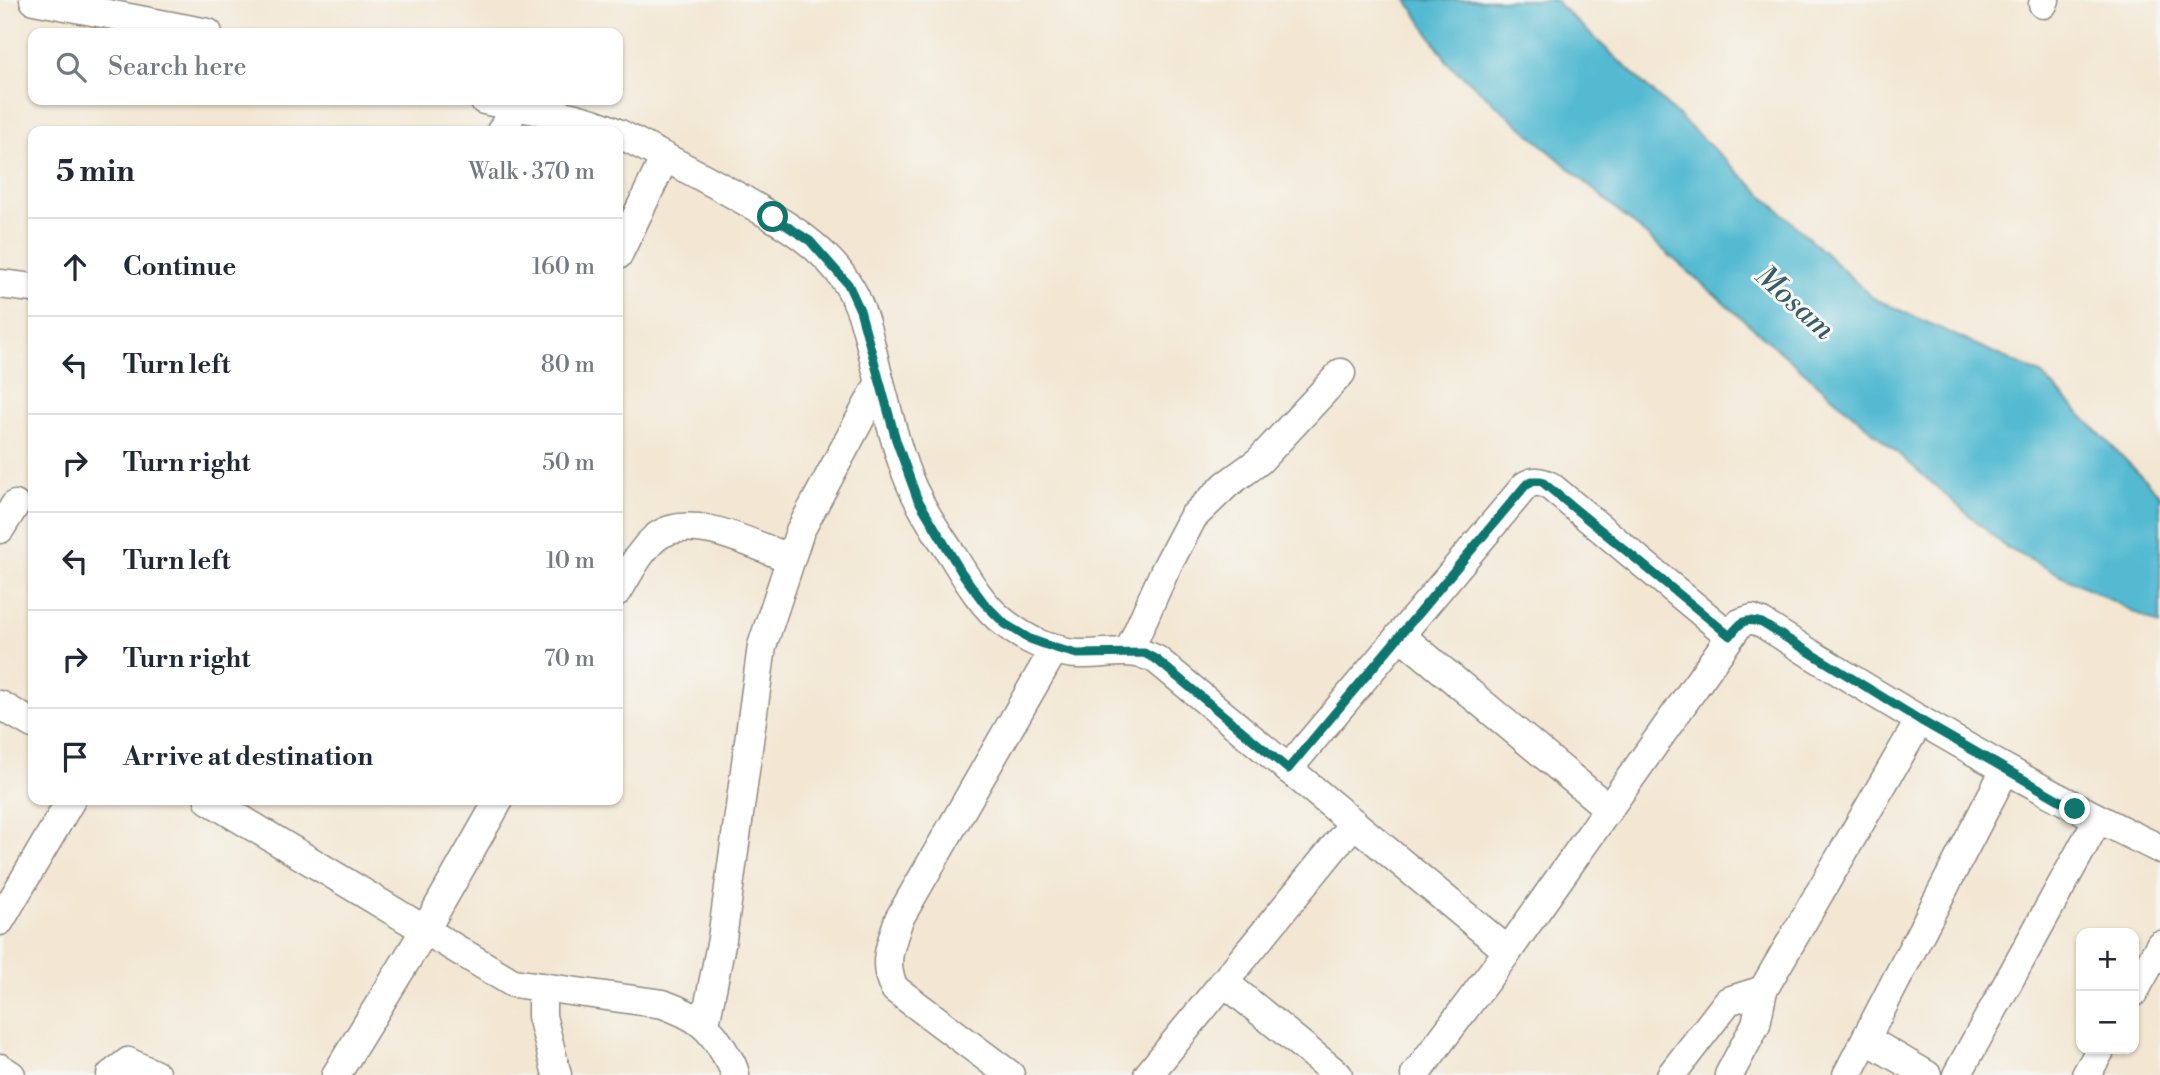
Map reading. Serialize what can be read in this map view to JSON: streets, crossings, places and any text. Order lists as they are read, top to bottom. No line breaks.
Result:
{"water":["Mosam"],"page":{"search":"Search here","heading":["5 min","Walk · 370 m"],"list":[["Continue","160 m"],["Turn left","80 m"],["Turn right","50 m"],["Turn left","10 m"],["Turn right","70 m"],"Arrive at destination"],"map_buttons":["+","−"]}}
